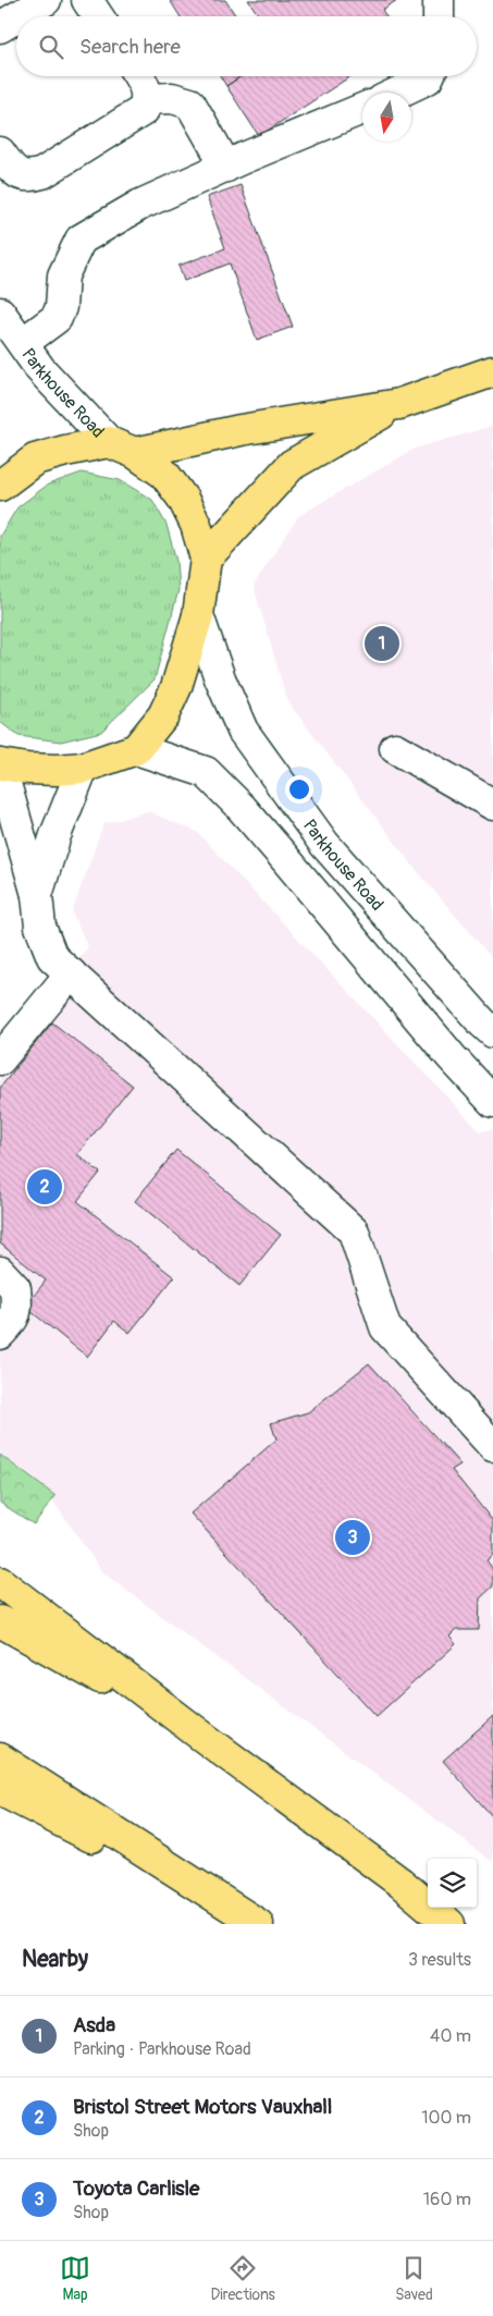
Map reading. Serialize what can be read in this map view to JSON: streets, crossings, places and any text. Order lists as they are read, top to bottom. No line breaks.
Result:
{"streets":{"street":["Parkhouse Road"]},"north":"bottom","page":{"search":"Search here","pins":["1","2","3"],"heading":["Nearby","3 results"],"list":[{"mark":"1","name":"Asda","note":"Parking · Parkhouse Road","value":"40 m"},{"mark":"2","name":"Bristol Street Motors Vauxhall","note":"Shop","value":"100 m"},{"mark":"3","name":"Toyota Carlisle","note":"Shop","value":"160 m"}],"nav":["Map","Directions","Saved"]}}
